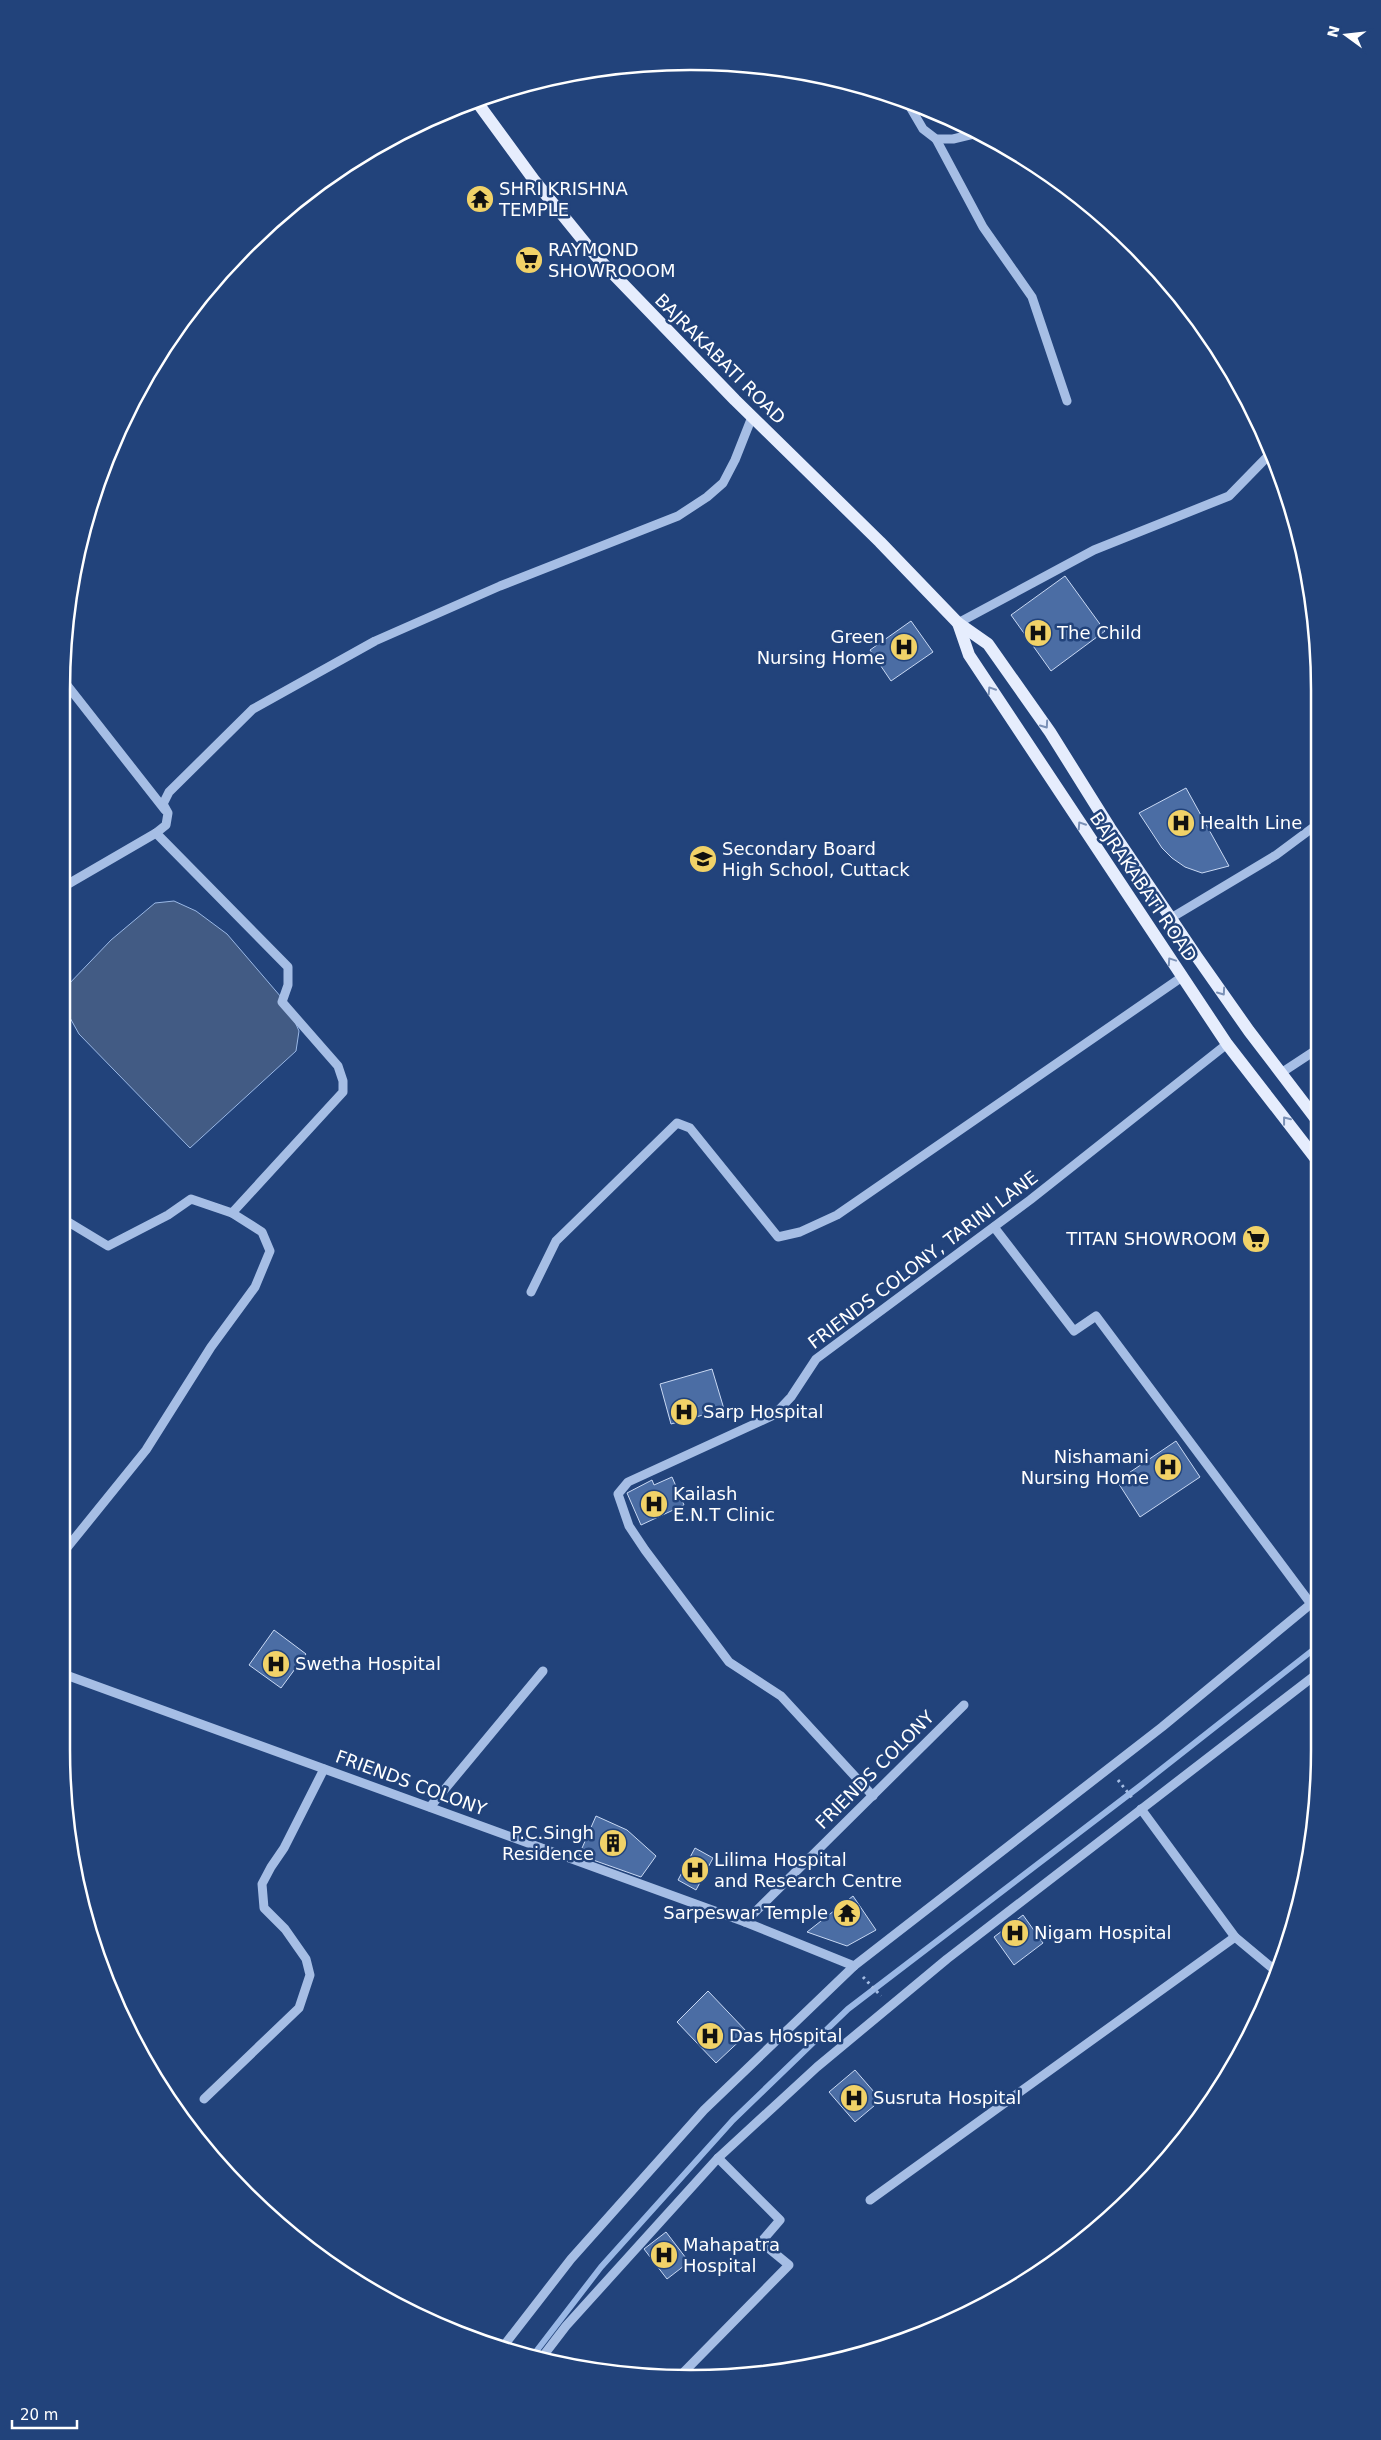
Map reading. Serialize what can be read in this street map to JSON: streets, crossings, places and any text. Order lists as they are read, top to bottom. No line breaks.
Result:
{"streets":{"main road":["BAJRAKABATI ROAD"],"street":["FRIENDS COLONY, TARINI LANE","FRIENDS COLONY"]},"crossings":[["BAJRAKABATI ROAD","FRIENDS COLONY, TARINI LANE"],["FRIENDS COLONY, TARINI LANE","FRIENDS COLONY"]],"places":{"temple":["SHRI KRISHNA TEMPLE","Sarpeswar Temple"],"supermarket":["RAYMOND SHOWROOOM","TITAN SHOWROOM"],"hospital":["The Child","Green Nursing Home","Health Line","Sarp Hospital","Nishamani Nursing Home","Kailash E.N.T Clinic","Swetha Hospital","Lilima Hospital and Research Centre","Nigam Hospital","Das Hospital","Susruta Hospital","Mahapatra Hospital"],"school or university":["Secondary Board High School, Cuttack"],"building":["P.C.Singh Residence"]},"scale_bar":"20 m","north":"left"}
